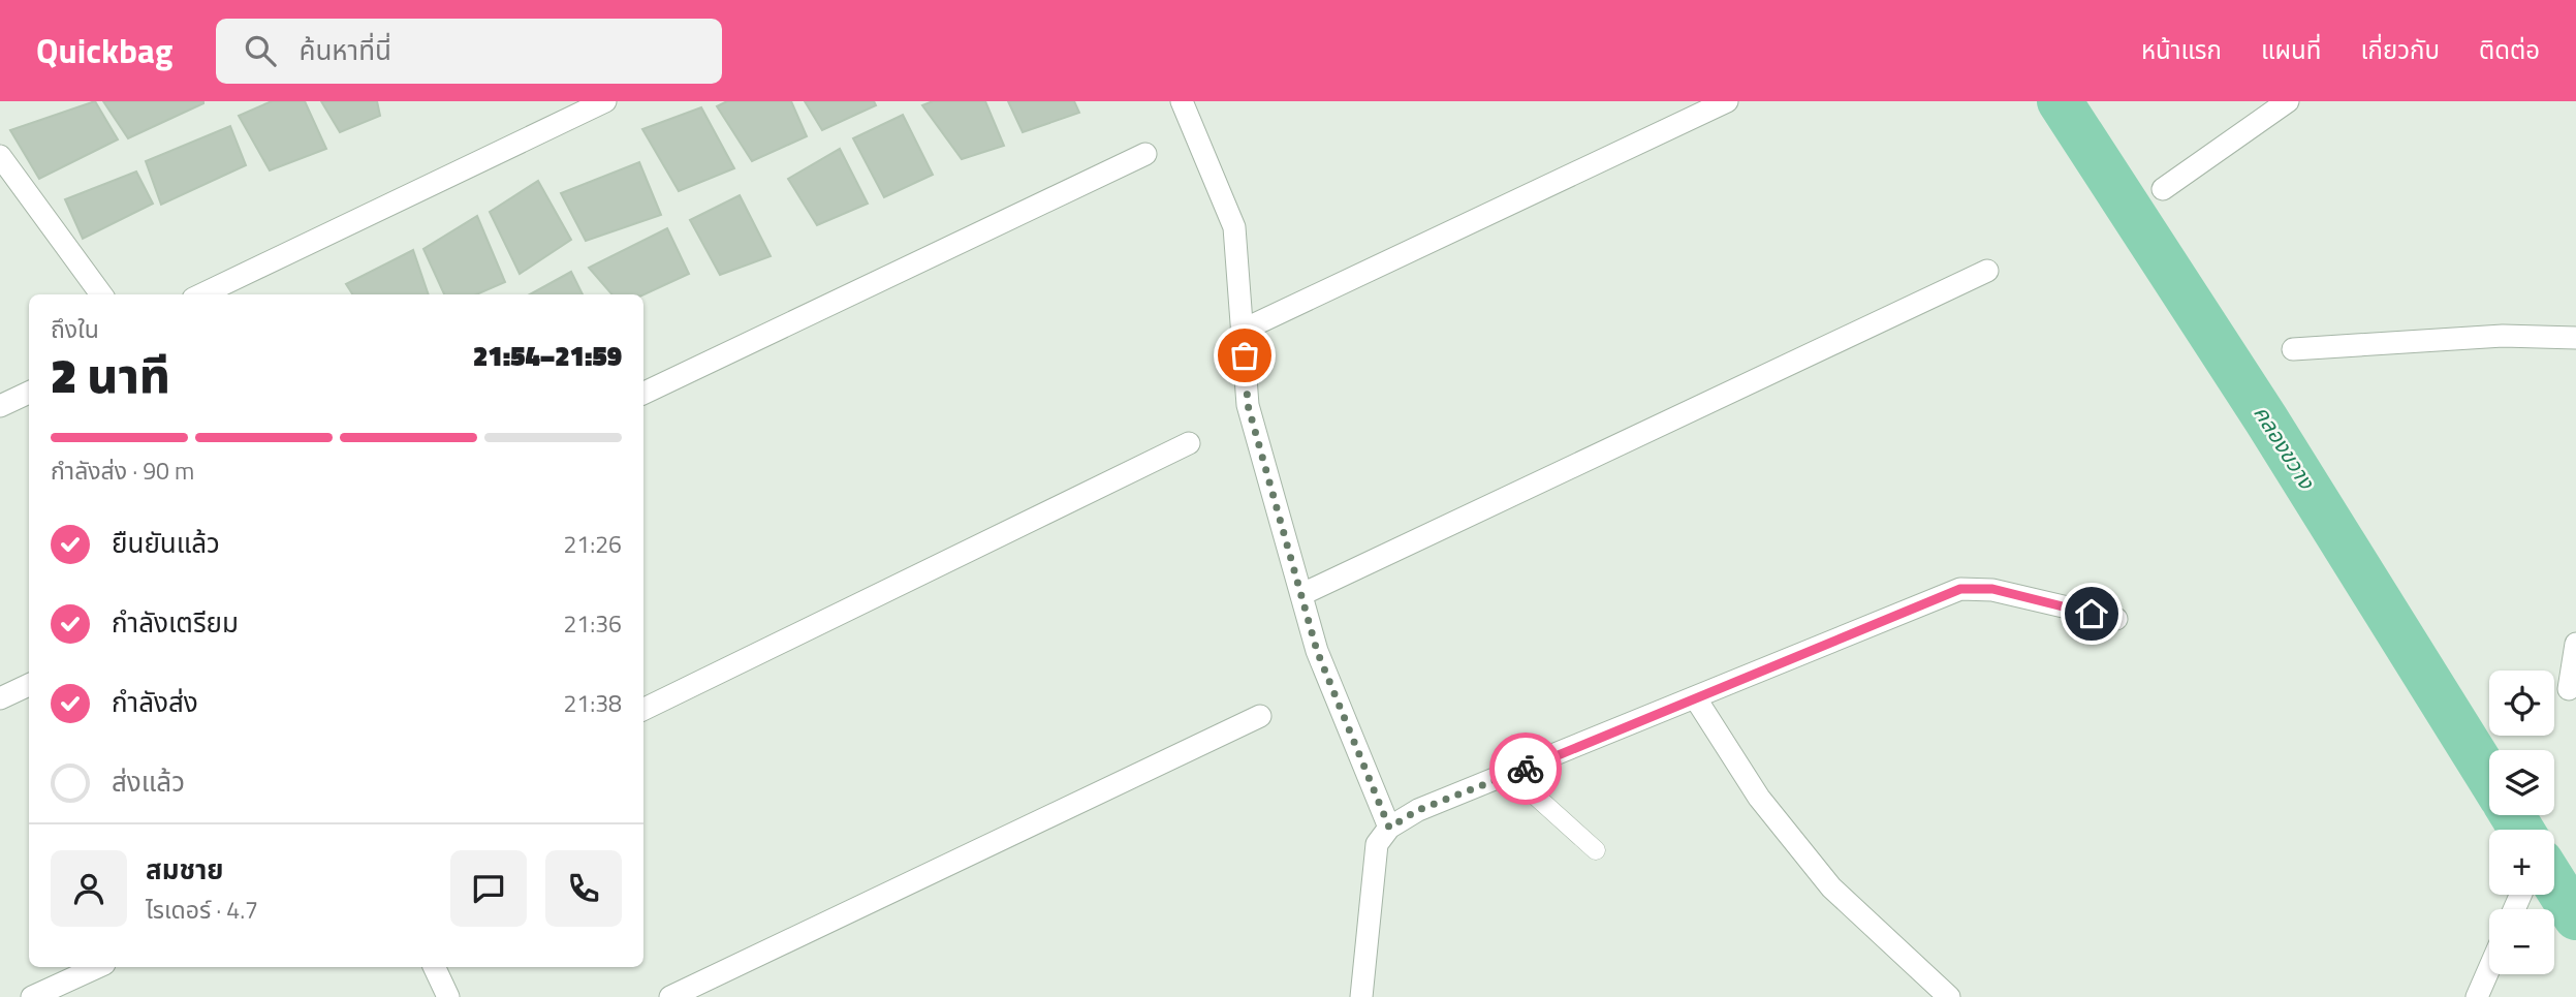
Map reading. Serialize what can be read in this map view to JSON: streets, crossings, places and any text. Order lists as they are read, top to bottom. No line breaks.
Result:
{"water":["คลองขวาง"],"page":{"header":"Quickbag","search":"ค้นหาที่นี่","nav":["หน้าแรก","แผนที่","เกี่ยวกับ","ติดต่อ"],"heading":["2 นาที","ถึงใน","21:54–21:59"],"panel":["สมชาย","ไรเดอร์ · 4.7"],"bar":"กำลังส่ง · 90 m","list":[["ยืนยันแล้ว","21:26"],["กำลังเตรียม","21:36"],["กำลังส่ง","21:38"],"ส่งแล้ว"],"map_buttons":["+","−"]}}
